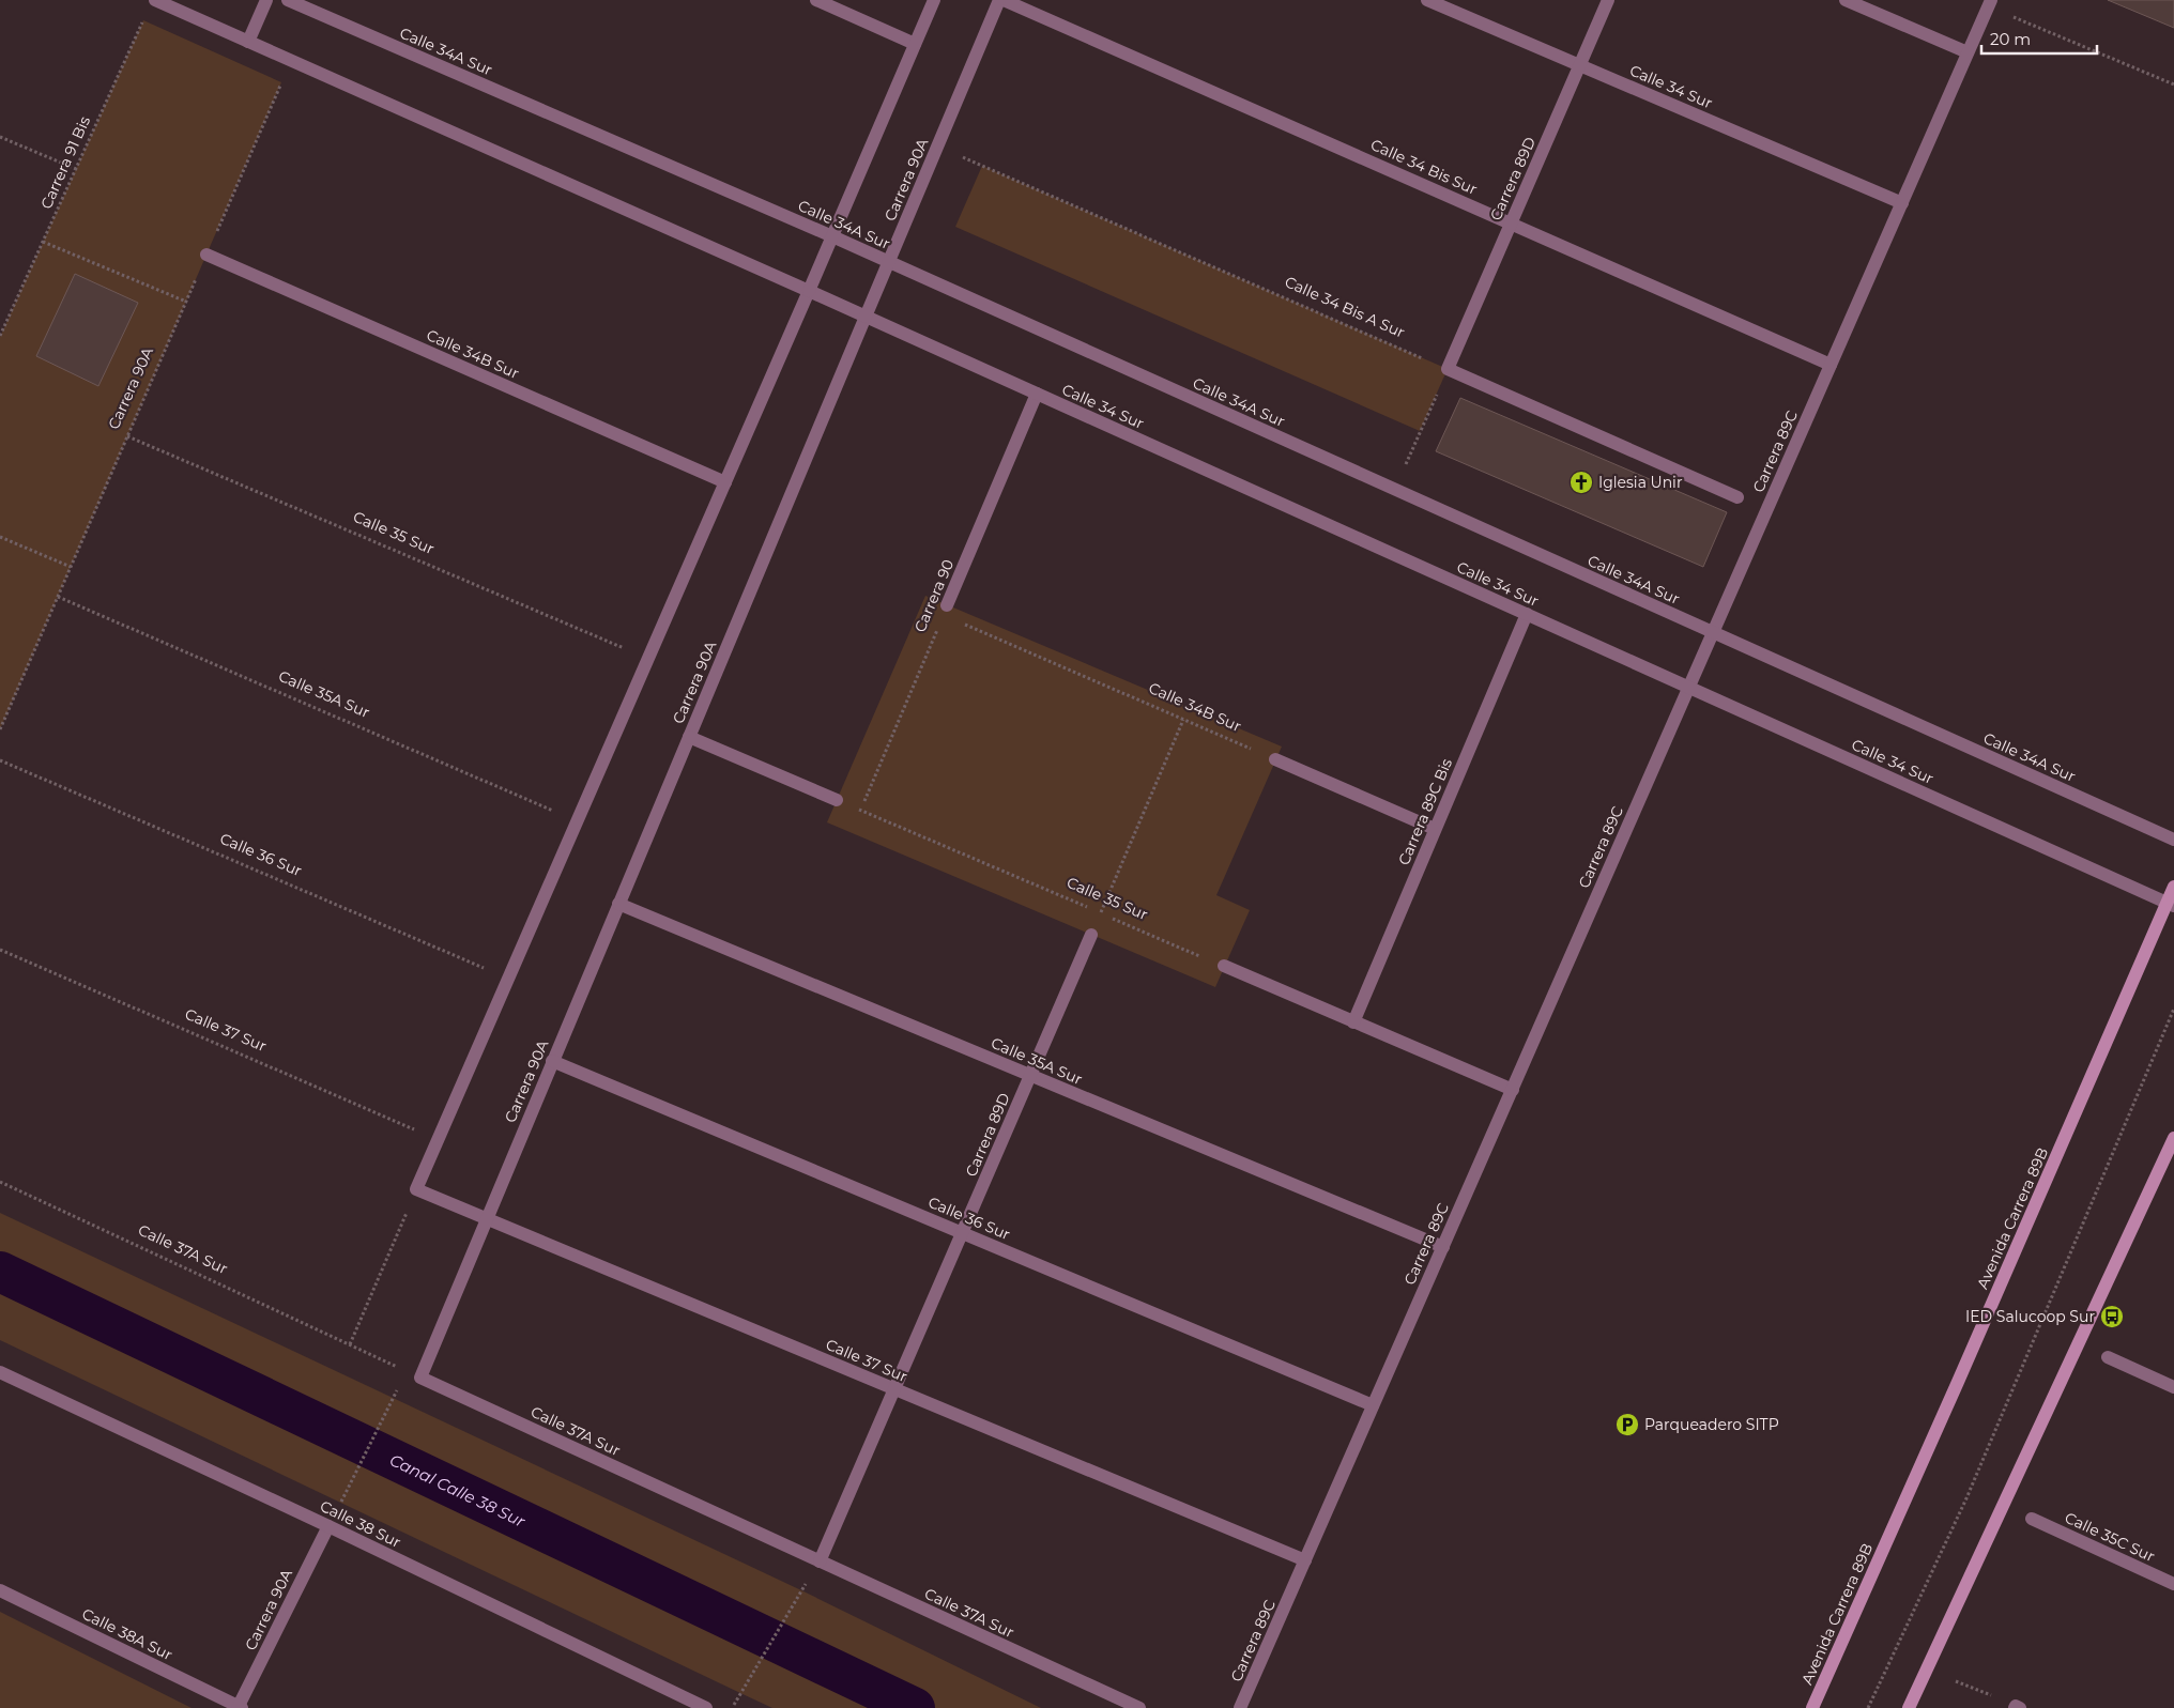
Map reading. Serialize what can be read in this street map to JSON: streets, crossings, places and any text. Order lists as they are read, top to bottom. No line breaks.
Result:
{"streets":{"main road":["Avenida Carrera 89B"],"street":["Calle 34A Sur","Calle 34 Sur","Calle 34 Bis Sur","Carrera 89D","Carrera 90A","Calle 34B Sur","Carrera 89C","Carrera 90","Calle 35A Sur","Carrera 89C Bis","Calle 36 Sur","Calle 37 Sur","Calle 37A Sur","Calle 38 Sur","Calle 35C Sur","Calle 38A Sur"],"path":["Carrera 91 Bis","Calle 34 Bis A Sur","Calle 35 Sur"]},"crossings":[["Calle 34A Sur","Carrera 90A"],["Calle 34A Sur","Carrera 89C"],["Calle 34 Sur","Carrera 89D"],["Calle 34 Sur","Carrera 90A"],["Calle 34 Sur","Carrera 89C"],["Calle 34 Sur","Carrera 90"],["Calle 34 Sur","Carrera 89C Bis"],["Calle 34 Sur","Avenida Carrera 89B"],["Calle 34 Bis Sur","Carrera 89D"],["Calle 34 Bis Sur","Carrera 89C"],["Carrera 89D","Calle 34 Bis A Sur"],["Carrera 89D","Calle 35A Sur"],["Carrera 89D","Calle 36 Sur"],["Carrera 89D","Calle 37 Sur"],["Carrera 89D","Calle 37A Sur"],["Carrera 90A","Calle 34 Bis A Sur"],["Carrera 90A","Calle 34B Sur"],["Carrera 90A","Calle 35 Sur"],["Carrera 90A","Calle 35A Sur"],["Carrera 90A","Calle 36 Sur"],["Carrera 90A","Calle 37 Sur"],["Carrera 90A","Calle 37A Sur"],["Carrera 90A","Calle 38 Sur"],["Carrera 90A","Calle 38A Sur"],["Calle 34B Sur","Carrera 90"],["Carrera 89C","Calle 35A Sur"],["Carrera 89C","Calle 36 Sur"],["Carrera 89C","Calle 37 Sur"],["Calle 35 Sur","Carrera 90"]],"water":["Canal Calle 38 Sur"],"places":{"church":["Iglesia Unir"],"bus stop":["IED Salucoop Sur"],"parking":["Parqueadero SITP"]},"scale_bar":"20 m"}
